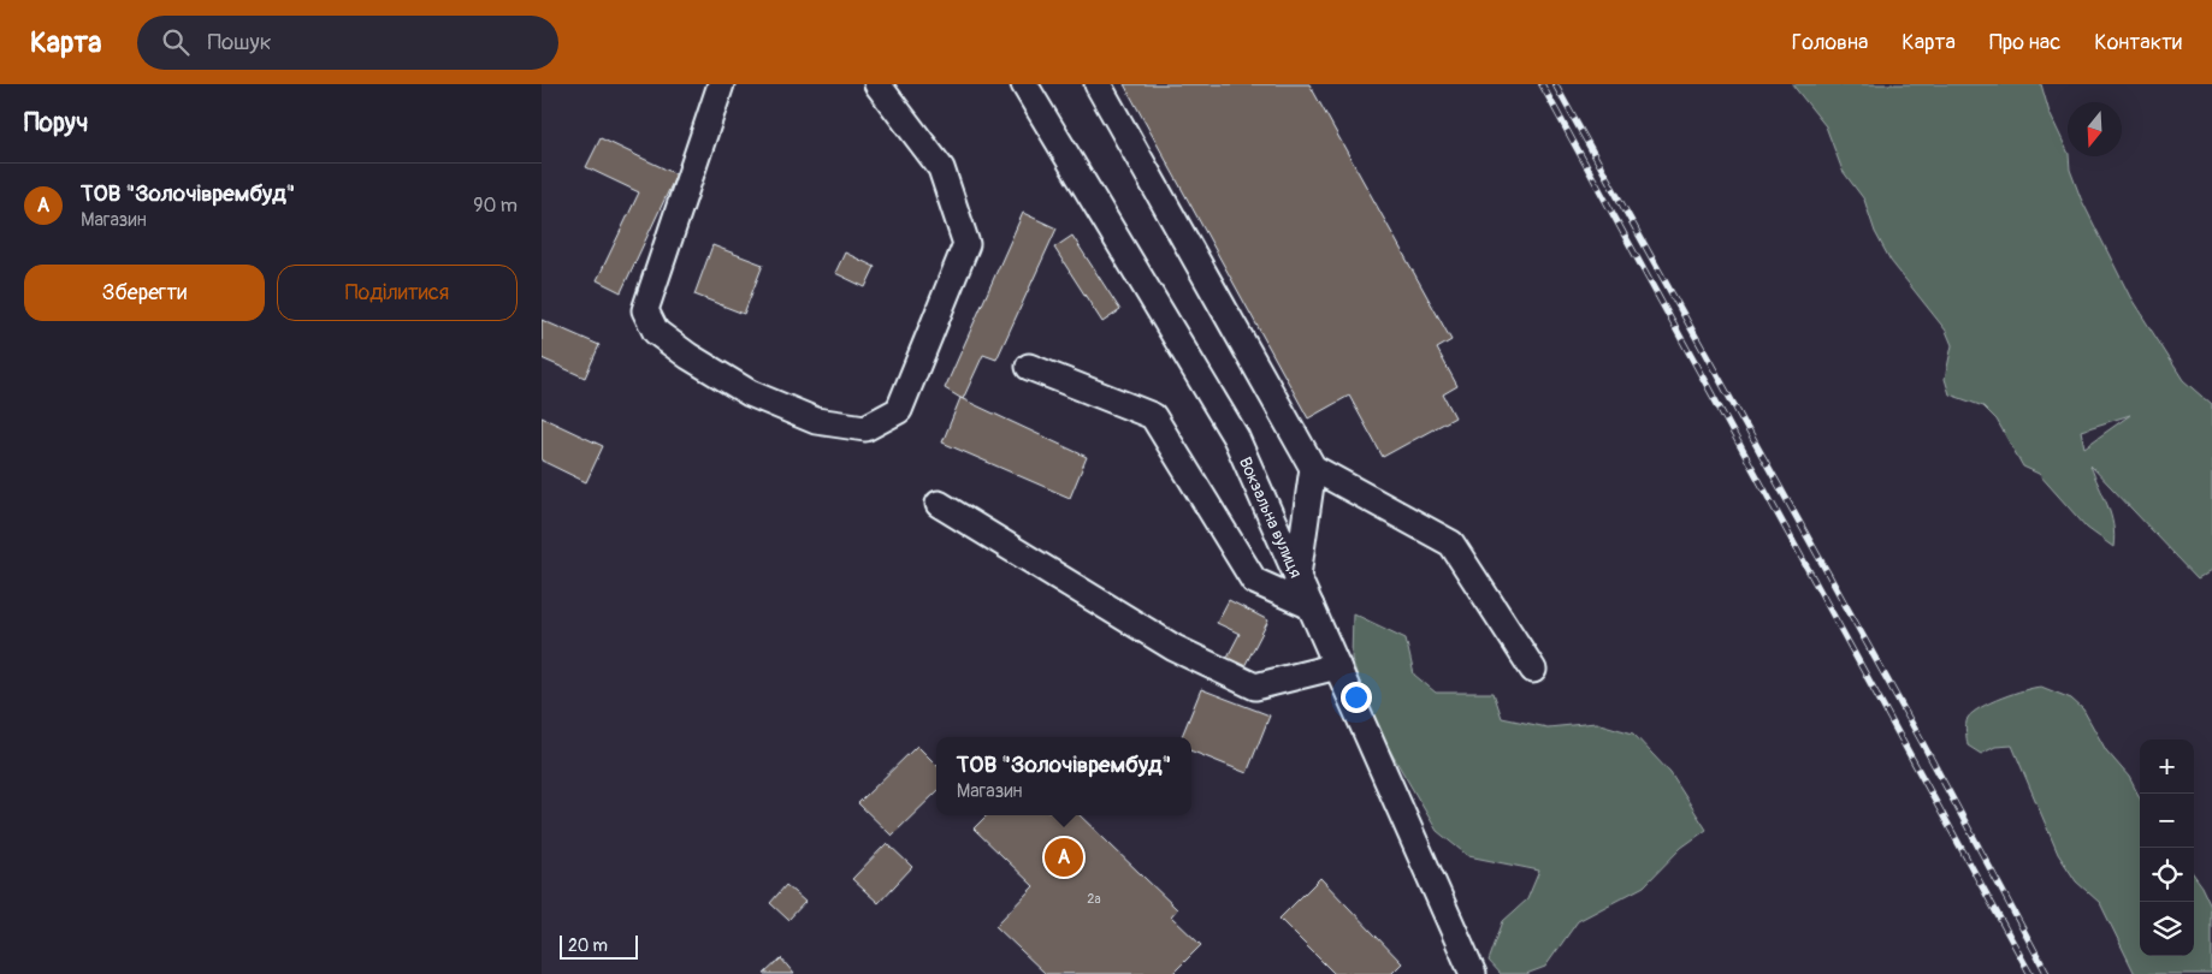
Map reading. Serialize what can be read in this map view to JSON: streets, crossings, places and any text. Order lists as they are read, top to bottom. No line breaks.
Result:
{"streets":{"street":["Вокзальна вулиця"]},"house_numbers":["2а"],"scale_bar":"20 m","north":"bottom","page":{"header":"Карта","search":"Пошук","nav":["Головна","Карта","Про нас","Контакти"],"heading":"Поруч","list":[{"mark":"A","name":"ТОВ \"Золочіврембуд\"","note":"Магазин","value":"90 m"}],"buttons":["Зберегти","Поділитися"],"popup":["ТОВ \"Золочіврембуд\"","Магазин"],"map_buttons":["+","−"],"pins":"A","scale":"20 m"}}
